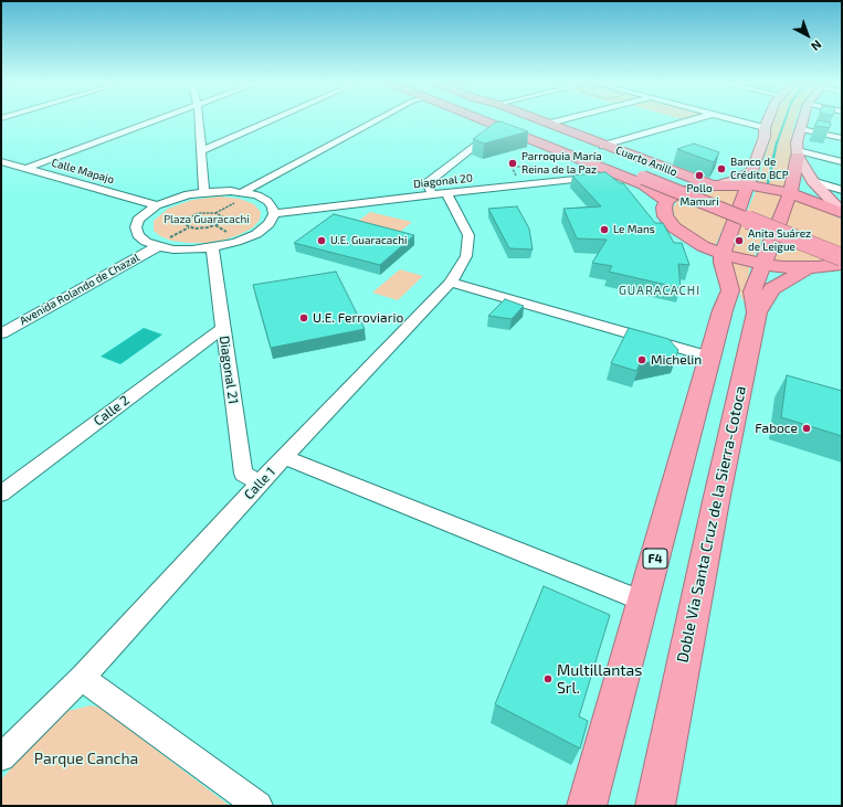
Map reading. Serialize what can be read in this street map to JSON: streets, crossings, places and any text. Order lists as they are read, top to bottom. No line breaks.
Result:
{"streets":{"highway":["Cuarto Anillo","Doble Vía Santa Cruz de la Sierra-Cotoca","F4"],"street":["Calle Mapajo","Diagonal 20","Avenida Rolando de Chazal","Diagonal 21","Calle 2","Calle 1"]},"crossings":[["Cuarto Anillo","Diagonal 20"],["Cuarto Anillo","Calle 1"],["Diagonal 20","Calle 1"],["Diagonal 21","Calle 2"],["Diagonal 21","Calle 1"]],"districts":["GUARACACHI"],"parks":["Plaza Guaracachi","Parque Cancha"],"places":["Parroquia María Reina de la Paz","Banco de Crédito BCP","Pollo Mamuri","Le Mans","U.E. Guaracachi","Anita Suárez de Leigue","U.E. Ferroviario","Michelin","Faboce","Multillantas Srl."],"north":"bottom right"}
